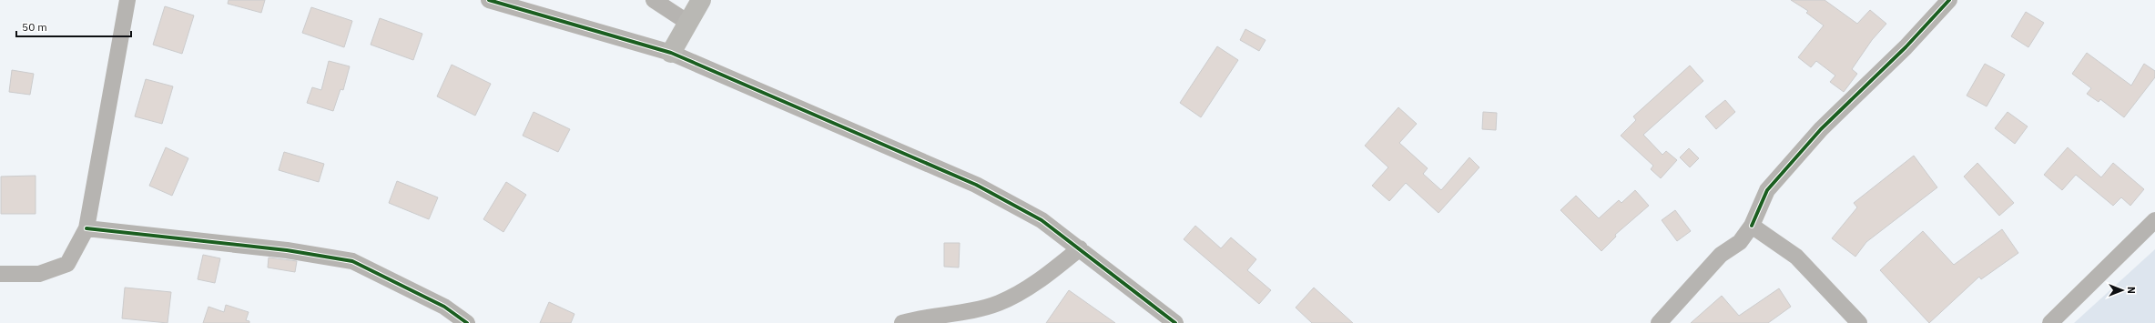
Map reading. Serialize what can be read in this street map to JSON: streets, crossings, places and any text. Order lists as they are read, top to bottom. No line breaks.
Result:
{"scale_bar":"50 m","north":"right"}
